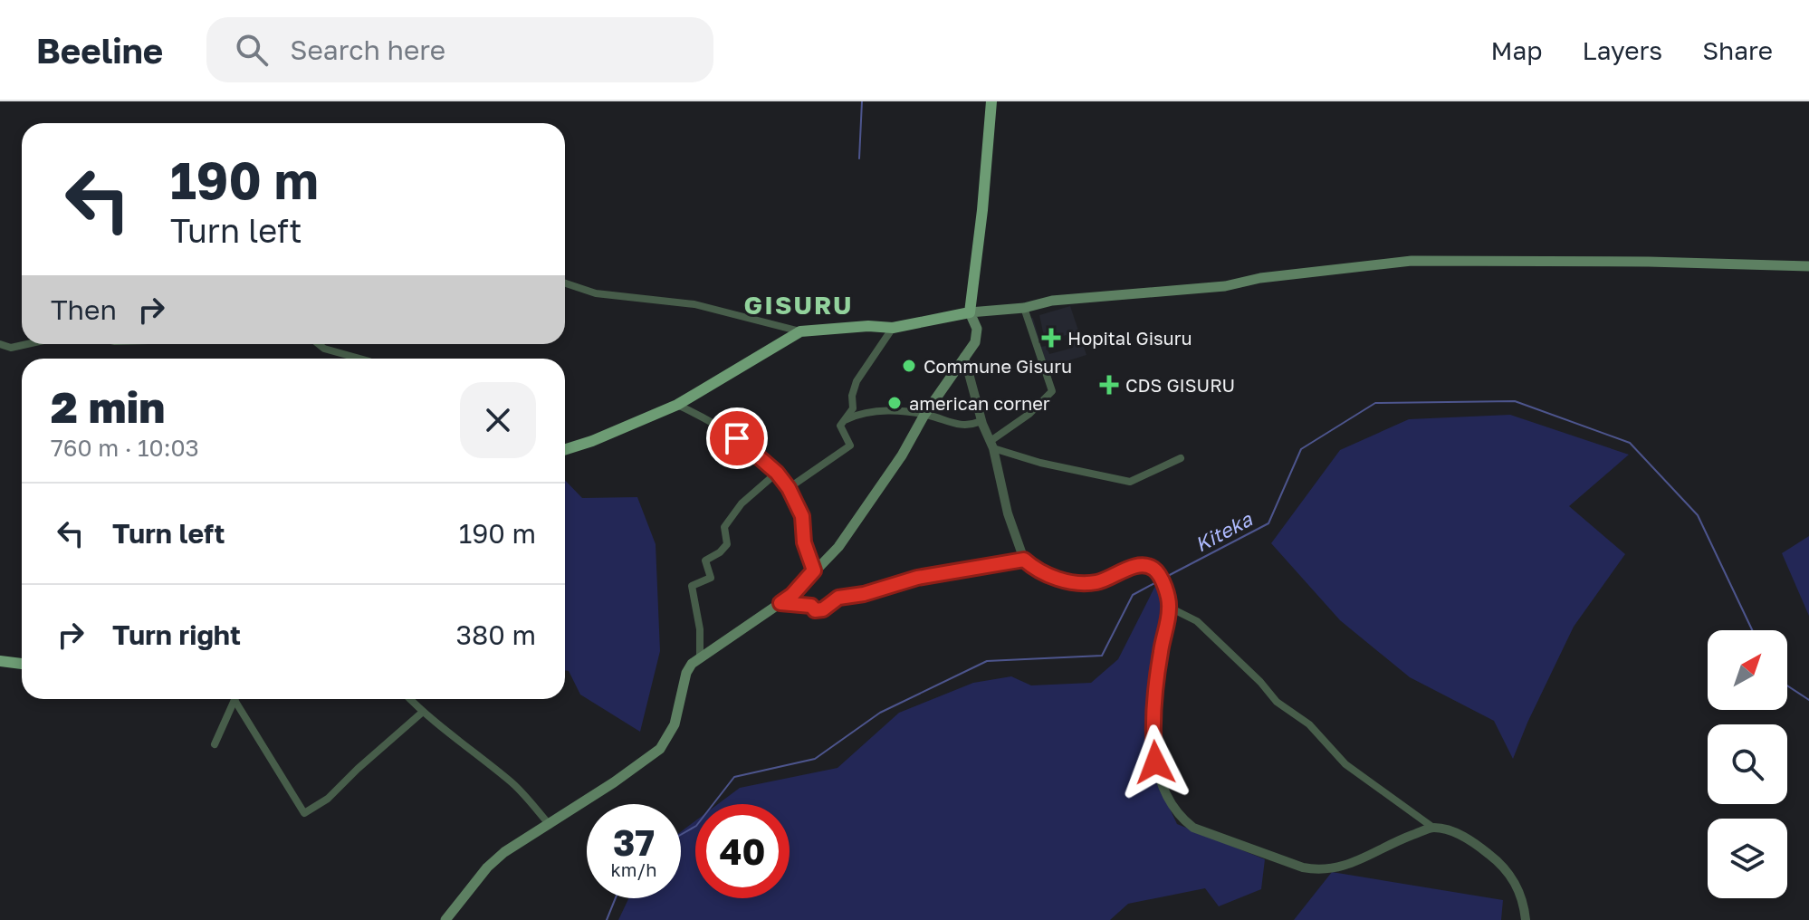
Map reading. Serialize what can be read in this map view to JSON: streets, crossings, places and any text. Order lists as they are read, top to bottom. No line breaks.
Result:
{"districts":["GISURU"],"water":["Kiteka"],"places":{"health":["Hopital Gisuru","CDS GISURU"],"other":["Commune Gisuru","american corner"]},"north":"top right","page":{"header":"Beeline","search":"Search here","nav":["Map","Layers","Share"],"turn":["190 m","Turn left"],"then":"Then","heading":["2 min","760 m · 10:03"],"list":[{"name":"Turn left","value":"190 m"},{"name":"Turn right","value":"380 m"}],"speed":"37 km/h","limit":"40"}}
